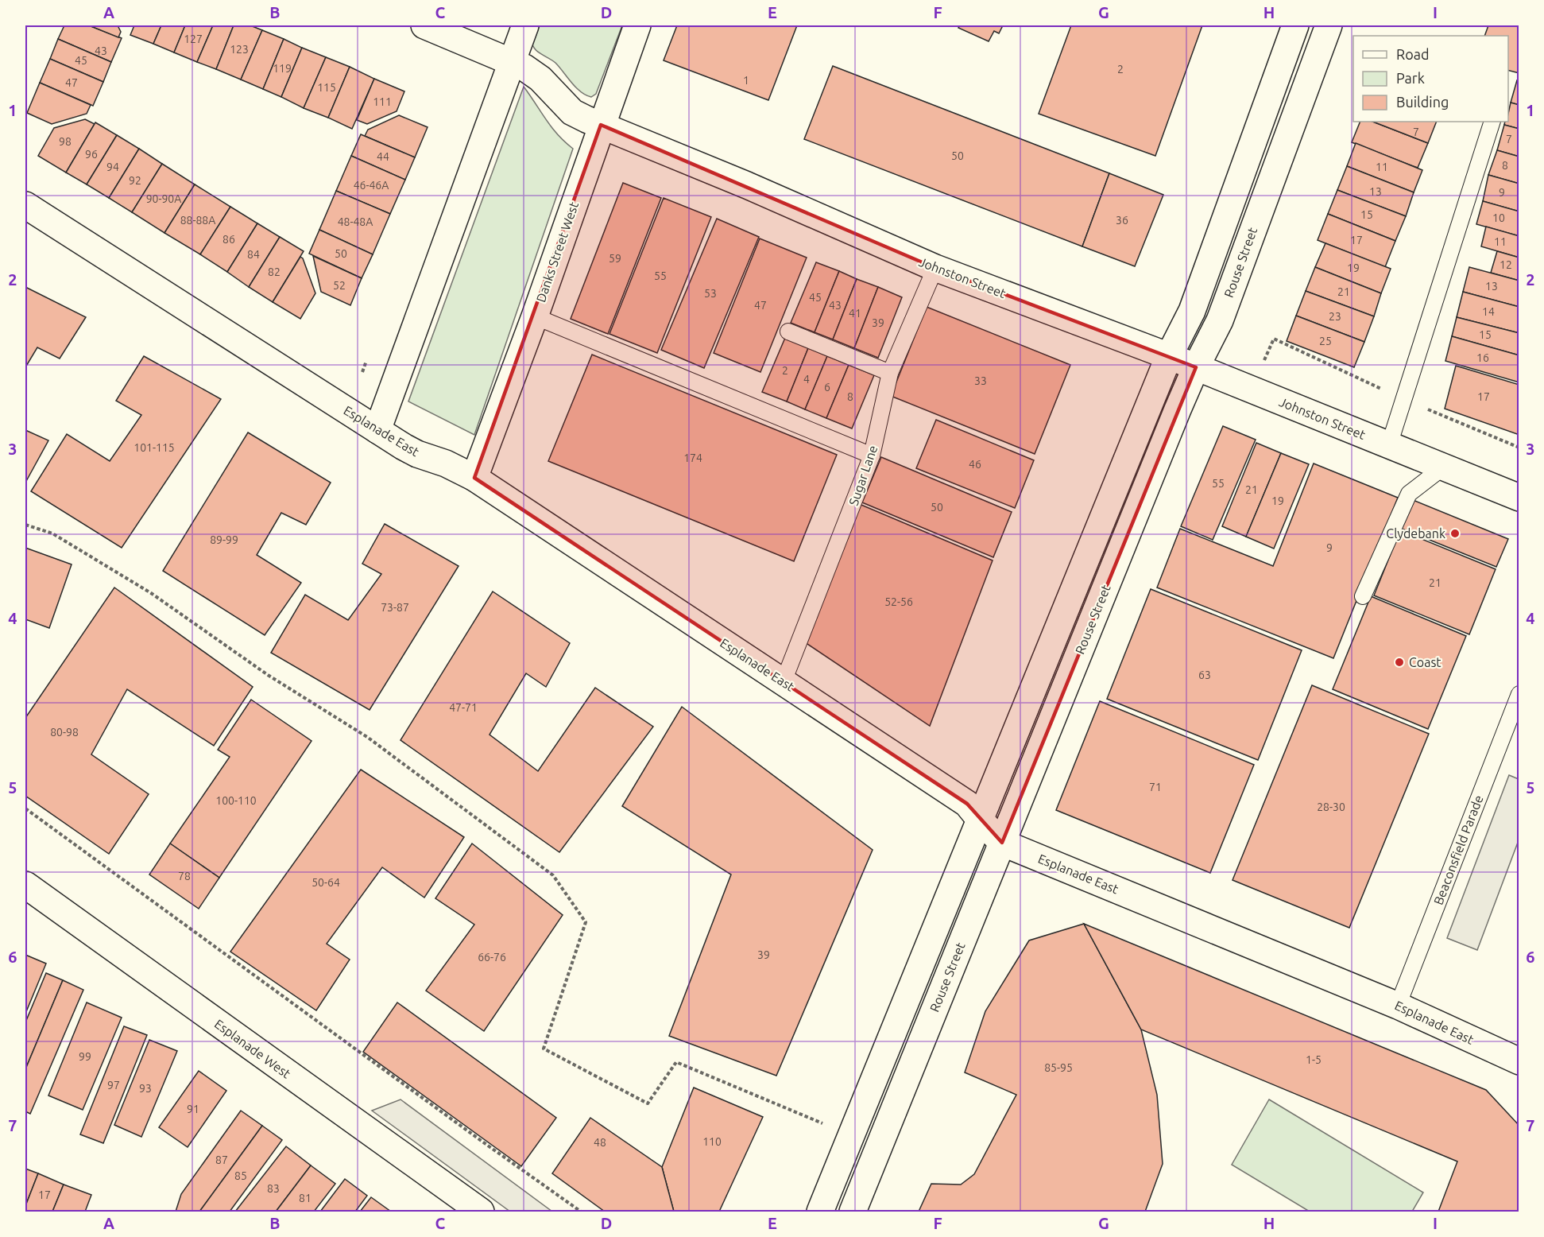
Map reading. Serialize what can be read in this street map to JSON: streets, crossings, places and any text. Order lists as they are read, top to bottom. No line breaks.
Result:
{"streets":{"street":["Danks Street West","Rouse Street","Johnston Street","Esplanade East","Esplanade West"],"lane":["Sugar Lane","Beaconsfield Parade"]},"crossings":[["Danks Street West","Johnston Street"],["Danks Street West","Esplanade East"],["Rouse Street","Johnston Street"],["Rouse Street","Esplanade East"],["Johnston Street","Sugar Lane"],["Esplanade East","Sugar Lane"],["Esplanade East","Beaconsfield Parade"]],"places":["Clydebank","Coast"],"house_numbers":["127","123","43","45","119","2","1","47","115","111","7","7","98","96","50","44","8","94","11","92","46-46A","13","9","90-90A","15","10","88-88A","36","48-48A","86","17","11","50","84","59","12","19","82","55","52","13","21","53","45","47","43","14","41","23","39","15","25","16","2","4","33","6","8","17","101-115","174","46","55","21","19","50","89-99","9","21","52-56","73-87","63","47-71","80-98","71","100-110","28-30","78","50-64","39","66-76","99","1-5","85-95","97","93","91","110","48","87","85","83","17","81"],"legend":["Road","Park","Building"],"grid":{"columns":["A","B","C","D","E","F","G","H","I"],"rows":["1","2","3","4","5","6","7"]}}
